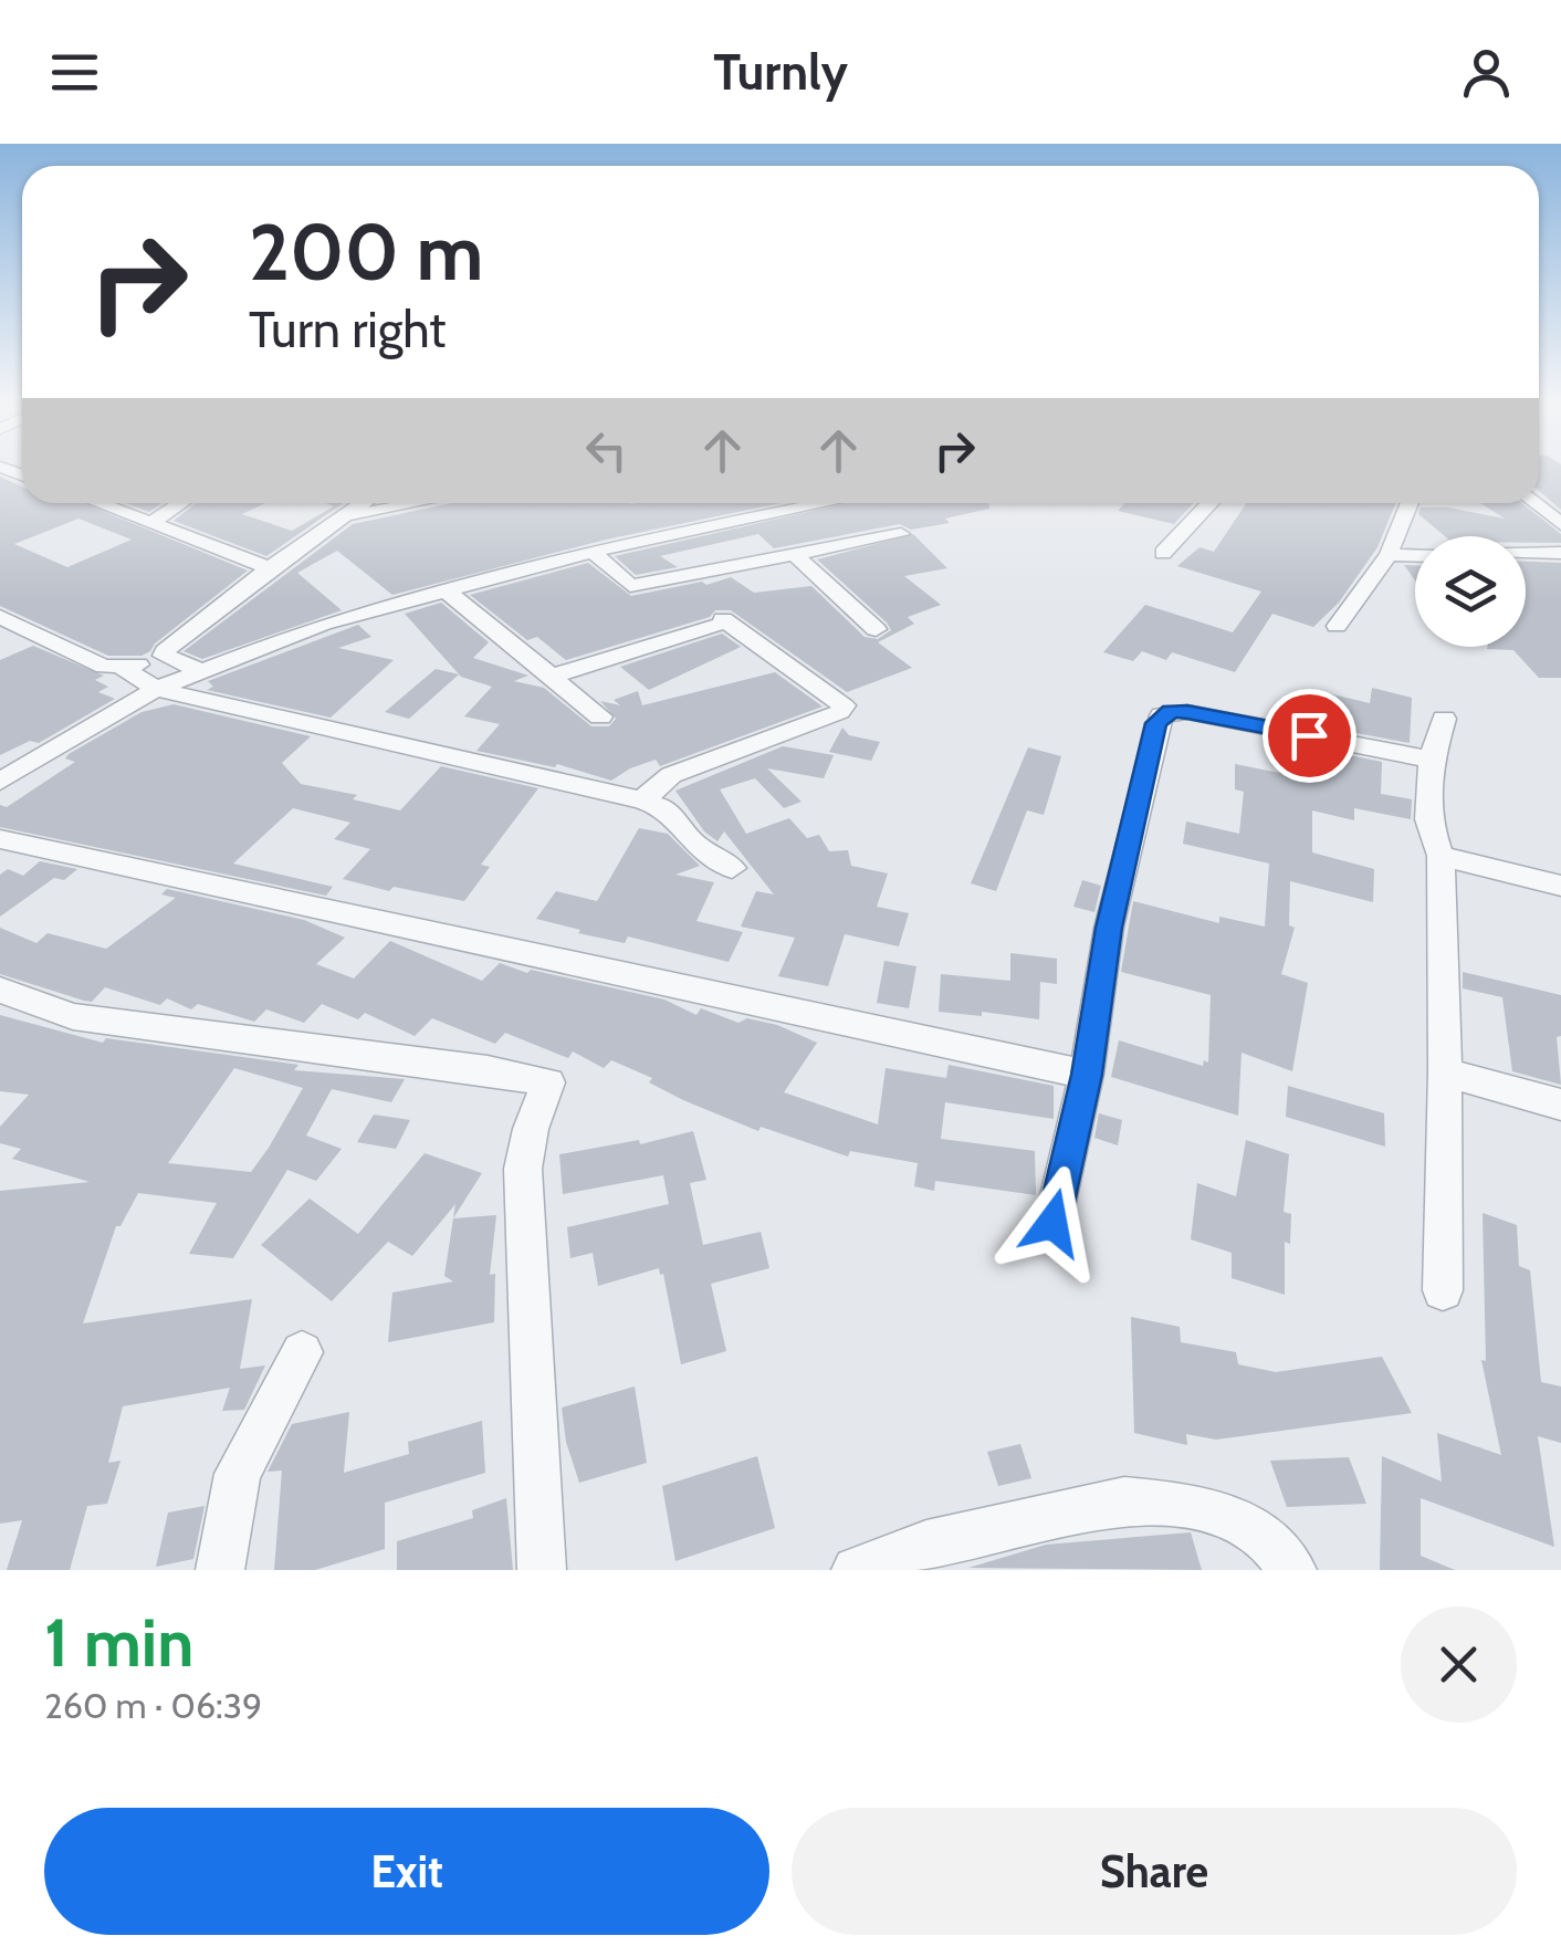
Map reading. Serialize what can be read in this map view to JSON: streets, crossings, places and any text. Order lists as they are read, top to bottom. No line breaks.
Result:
{"page":{"header":"Turnly","turn":["200 m","Turn right"],"heading":["1 min","260 m · 06:39"],"buttons":["Exit","Share"]}}
